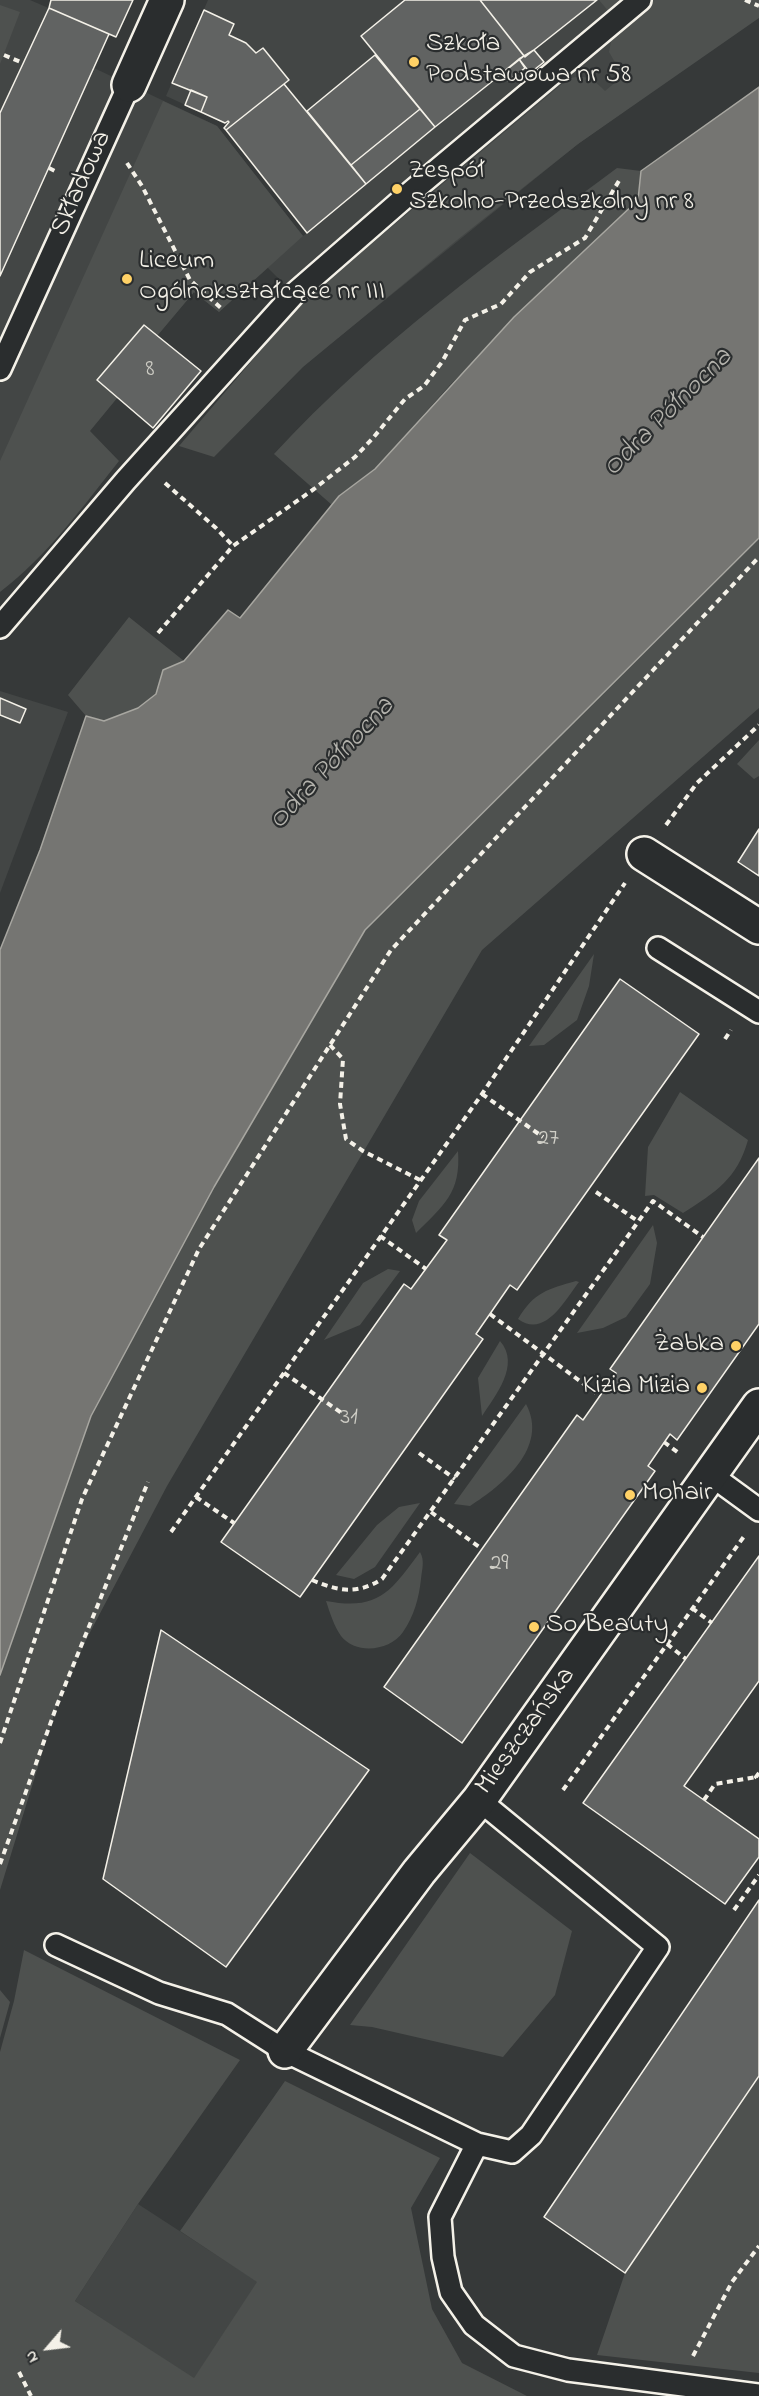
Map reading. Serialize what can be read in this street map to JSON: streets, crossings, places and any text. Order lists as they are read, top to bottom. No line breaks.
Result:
{"streets":{"street":["Składowa","Mieszczańska"]},"water":["Odra Północna"],"places":["Szkoła Podstawowa nr 58","Zespół Szkolno-Przedszkolny nr 8","Liceum Ogólnokształcące nr III","Żabka","Kizia Mizia","Mohair","So Beauty"],"house_numbers":["8","27","31","29"],"north":"bottom left"}
